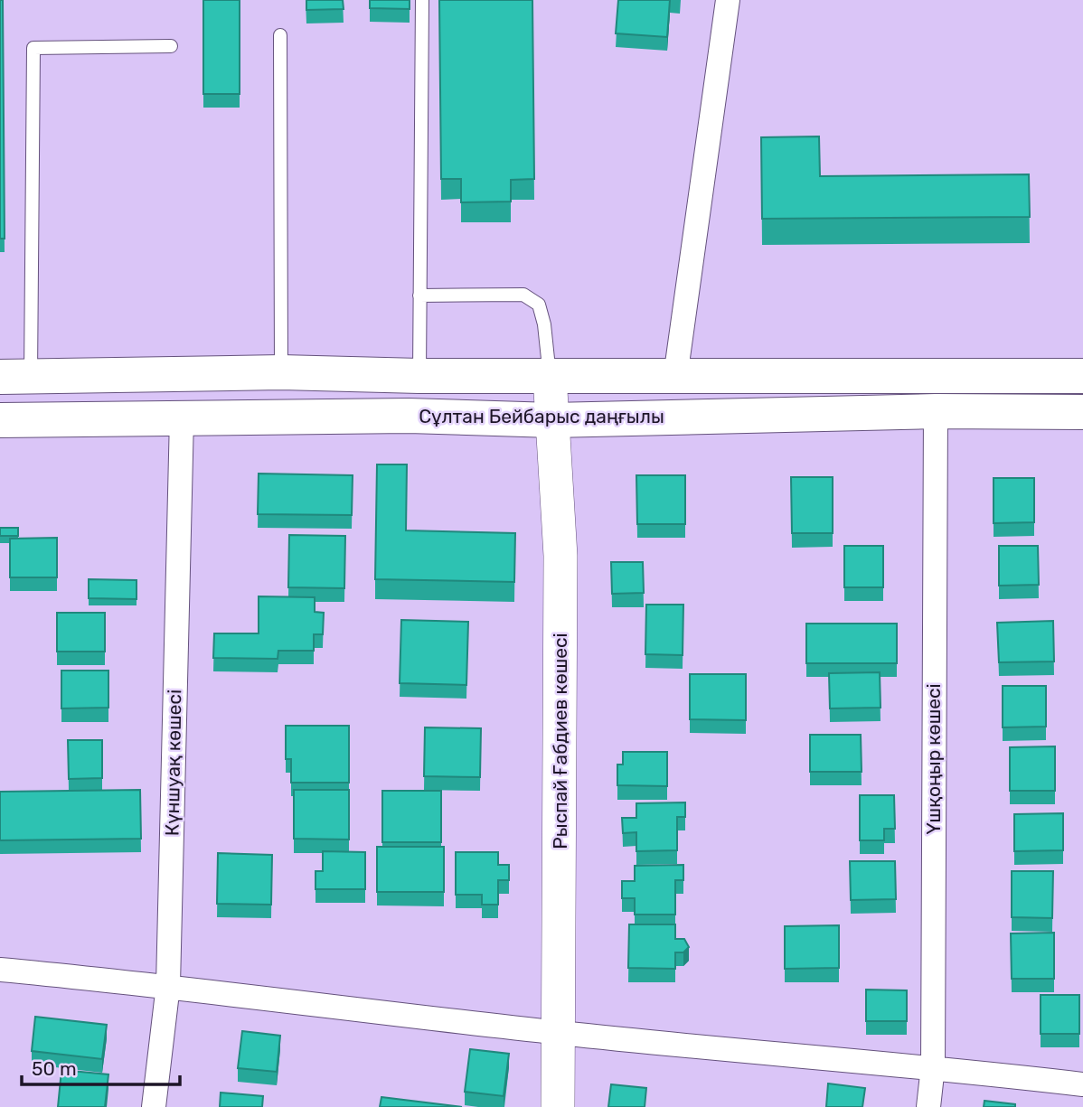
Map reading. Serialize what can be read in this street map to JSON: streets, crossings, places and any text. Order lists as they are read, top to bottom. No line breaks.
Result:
{"streets":{"main road":["Сұлтан Бейбарыс даңғылы"],"street":["Рыспай Ғабдиев көшесі","Үшқоңыр көшесі","Күншуақ көшесі"]},"crossings":[["Сұлтан Бейбарыс даңғылы","Рыспай Ғабдиев көшесі"],["Сұлтан Бейбарыс даңғылы","Үшқоңыр көшесі"],["Сұлтан Бейбарыс даңғылы","Күншуақ көшесі"]],"scale_bar":"50 m"}
